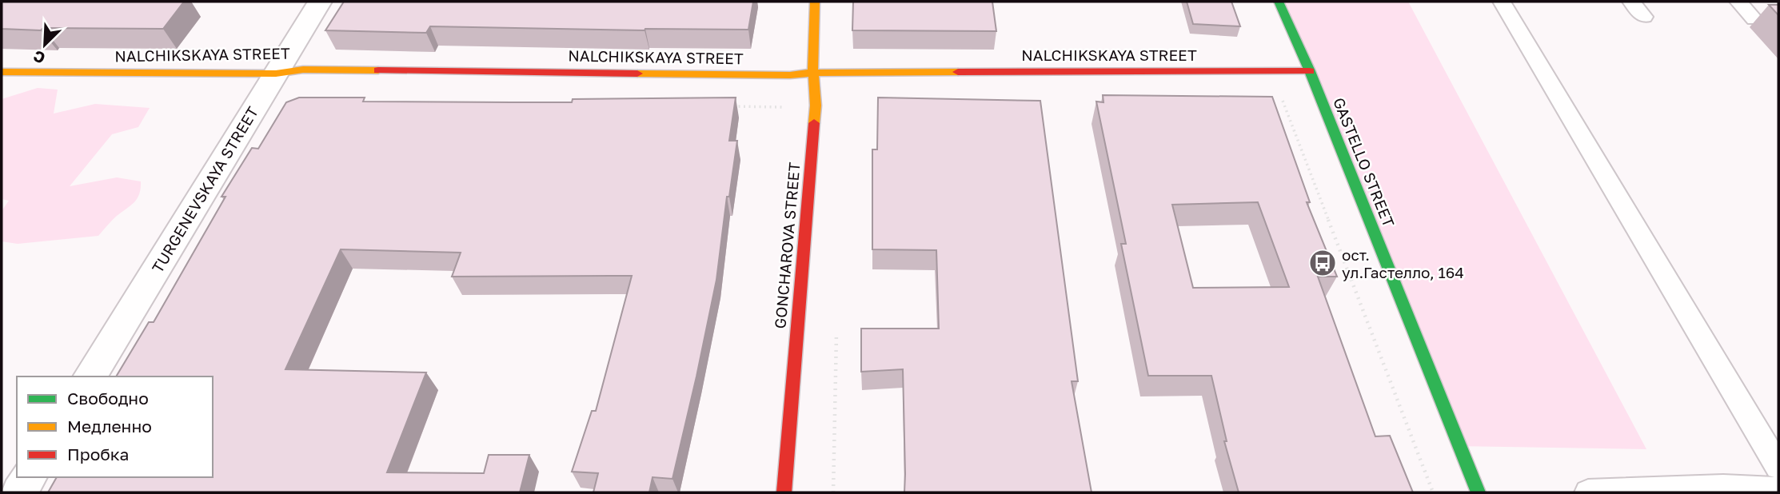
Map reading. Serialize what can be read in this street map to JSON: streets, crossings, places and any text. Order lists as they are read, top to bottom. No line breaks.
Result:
{"streets":{"street":["NALCHIKSKAYA STREET","GASTELLO STREET","TURGENEVSKAYA STREET","GONCHAROVA STREET"]},"crossings":[["NALCHIKSKAYA STREET","GASTELLO STREET"],["NALCHIKSKAYA STREET","TURGENEVSKAYA STREET"],["NALCHIKSKAYA STREET","GONCHAROVA STREET"]],"places":{"bus stop":["ост. ул.Гастелло, 164"]},"legend":["Свободно","Медленно","Пробка"],"north":"bottom left"}
